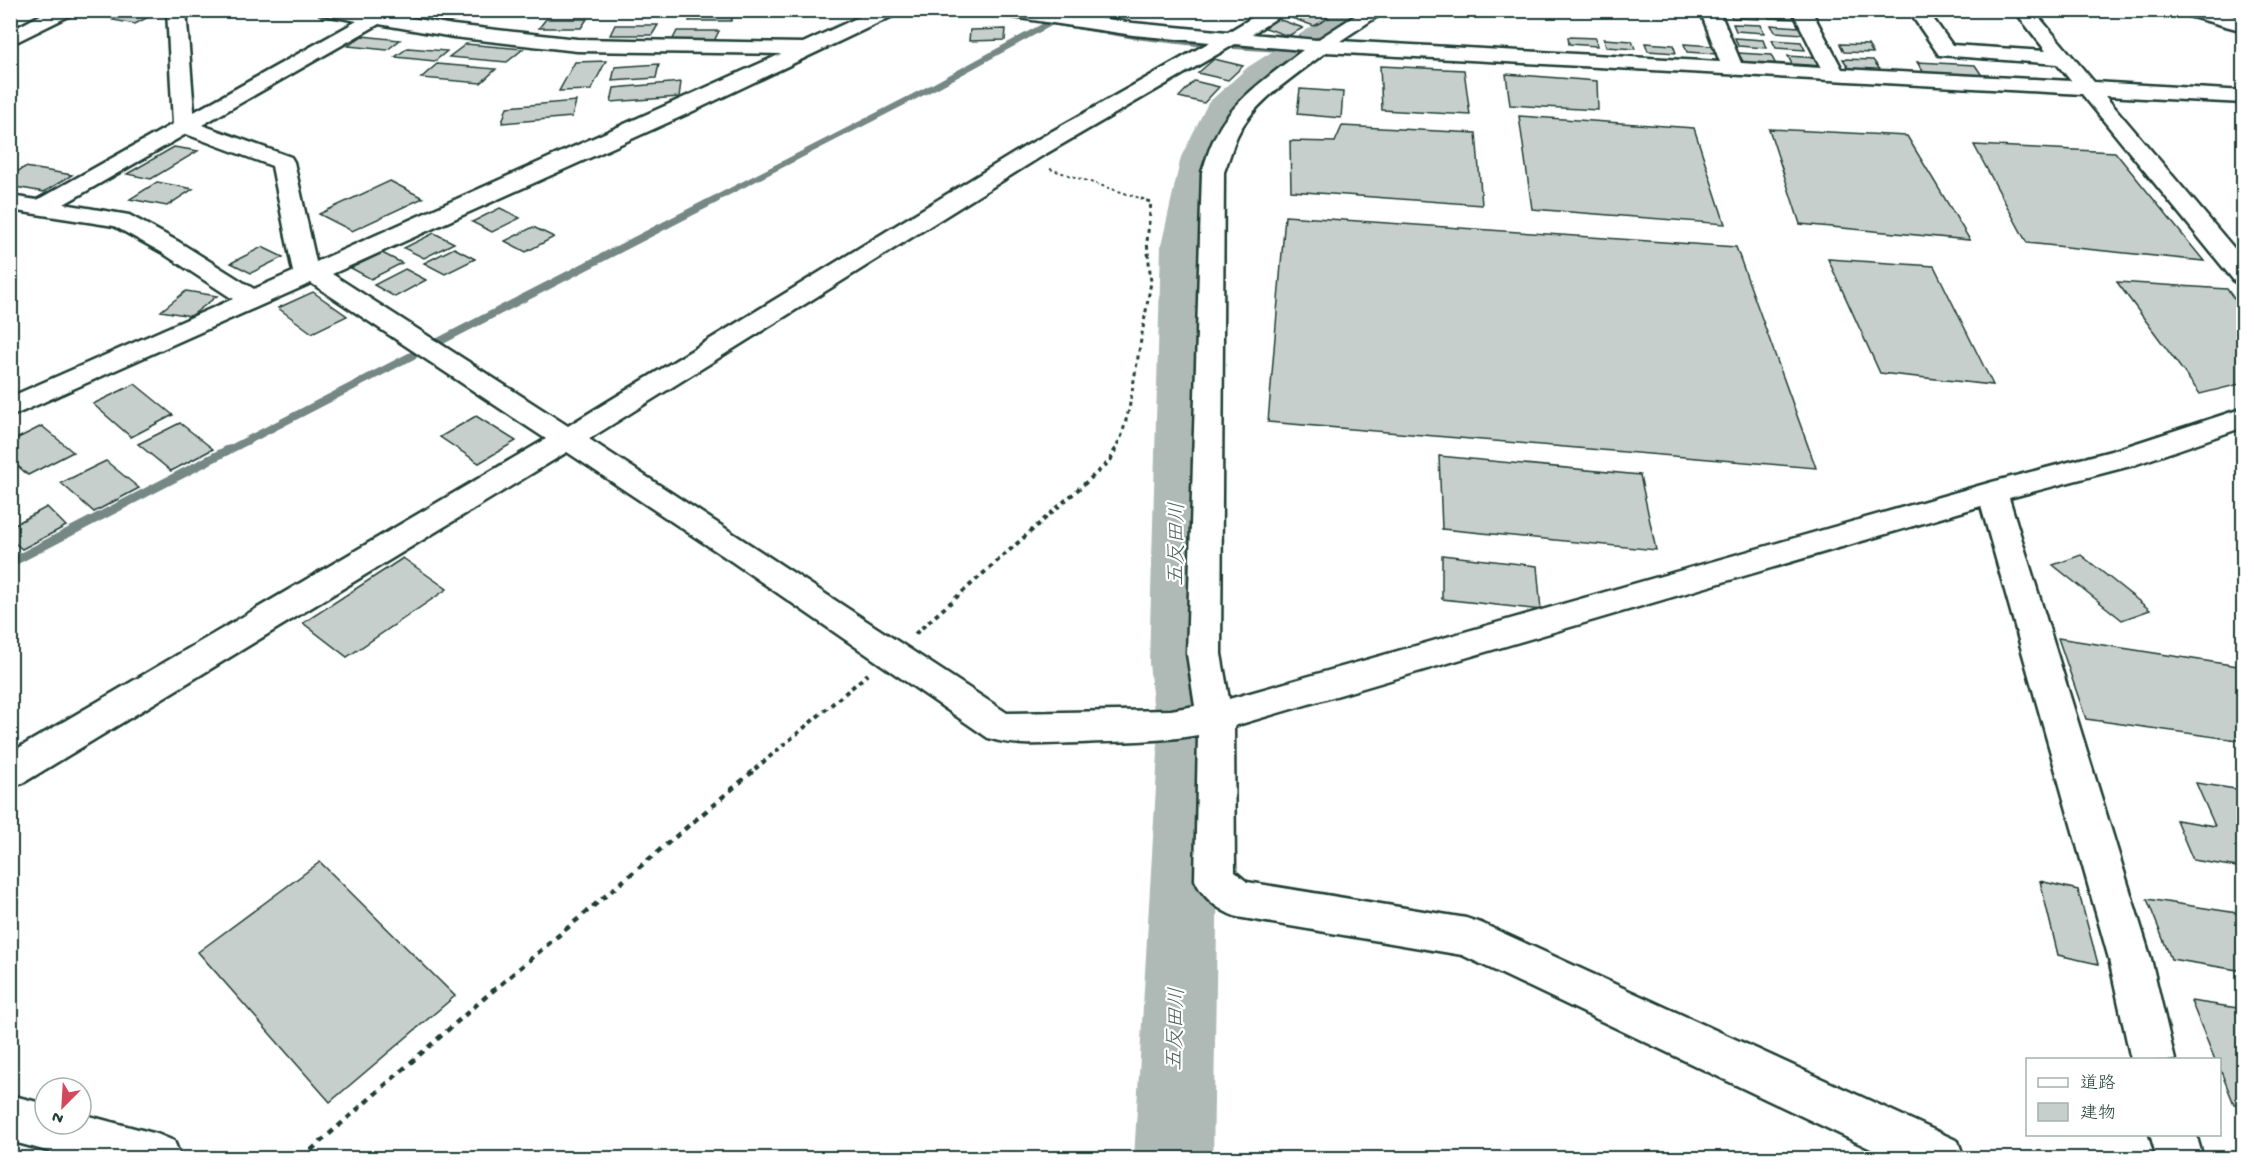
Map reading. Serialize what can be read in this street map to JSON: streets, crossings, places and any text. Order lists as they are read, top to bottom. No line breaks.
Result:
{"water":["五反田川"],"legend":["道路","建物"],"north":"bottom left"}
